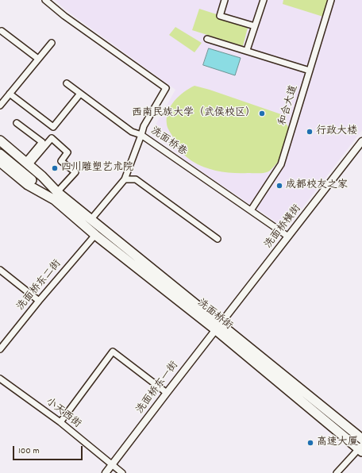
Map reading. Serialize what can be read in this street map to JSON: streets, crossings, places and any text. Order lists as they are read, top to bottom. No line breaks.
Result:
{"streets":{"main road":["洗面桥街"],"street":["和合大道","洗面桥巷","洗面桥横街","洗面桥东二街","洗面桥东一街","小天西街"]},"crossings":[["和合大道","洗面桥巷"],["洗面桥巷","洗面桥横街"],["洗面桥横街","洗面桥街"],["洗面桥横街","洗面桥东一街"],["洗面桥东二街","洗面桥街"],["洗面桥街","洗面桥东一街"],["洗面桥东一街","小天西街"]],"places":["西南民族大学（武侯校区）","行政大楼","四川雕塑艺术院","成都校友之家","高速大厦"],"scale_bar":"100 m"}
